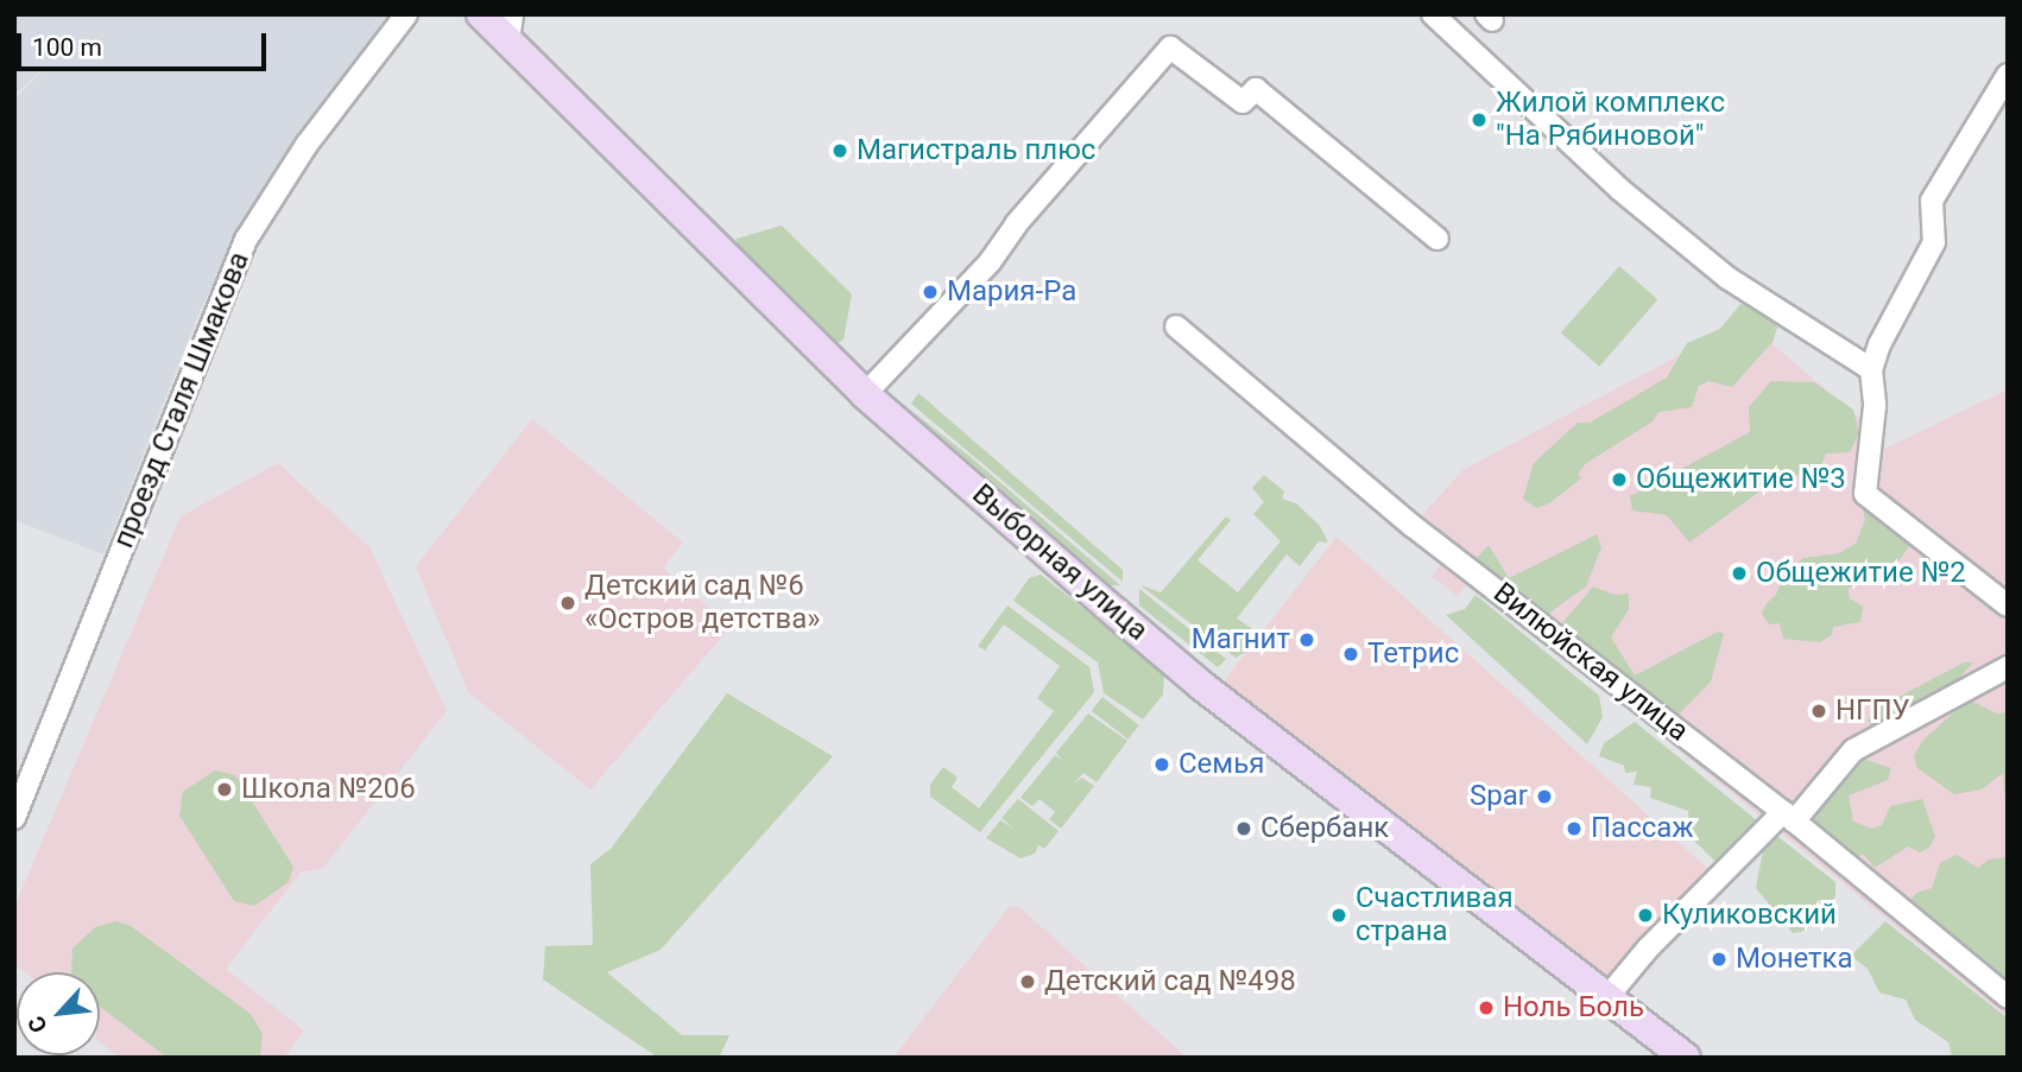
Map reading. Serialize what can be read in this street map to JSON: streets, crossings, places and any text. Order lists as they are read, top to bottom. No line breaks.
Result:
{"streets":{"main road":["Выборная улица"],"street":["проезд Сталя Шмакова","Вилюйская улица"]},"places":["Жилой комплекс \"На Рябиновой\"","Магистраль плюс","Мария-Ра","Общежитие №3","Общежитие №2","Детский сад №6 «Остров детства»","Магнит","Тетрис","НГПУ","Семья","Школа №206","Spar","Сбербанк","Пассаж","Счастливая страна","Куликовский","Монетка","Детский сад №498","Ноль Боль"],"scale_bar":"100 m","north":"bottom left"}
